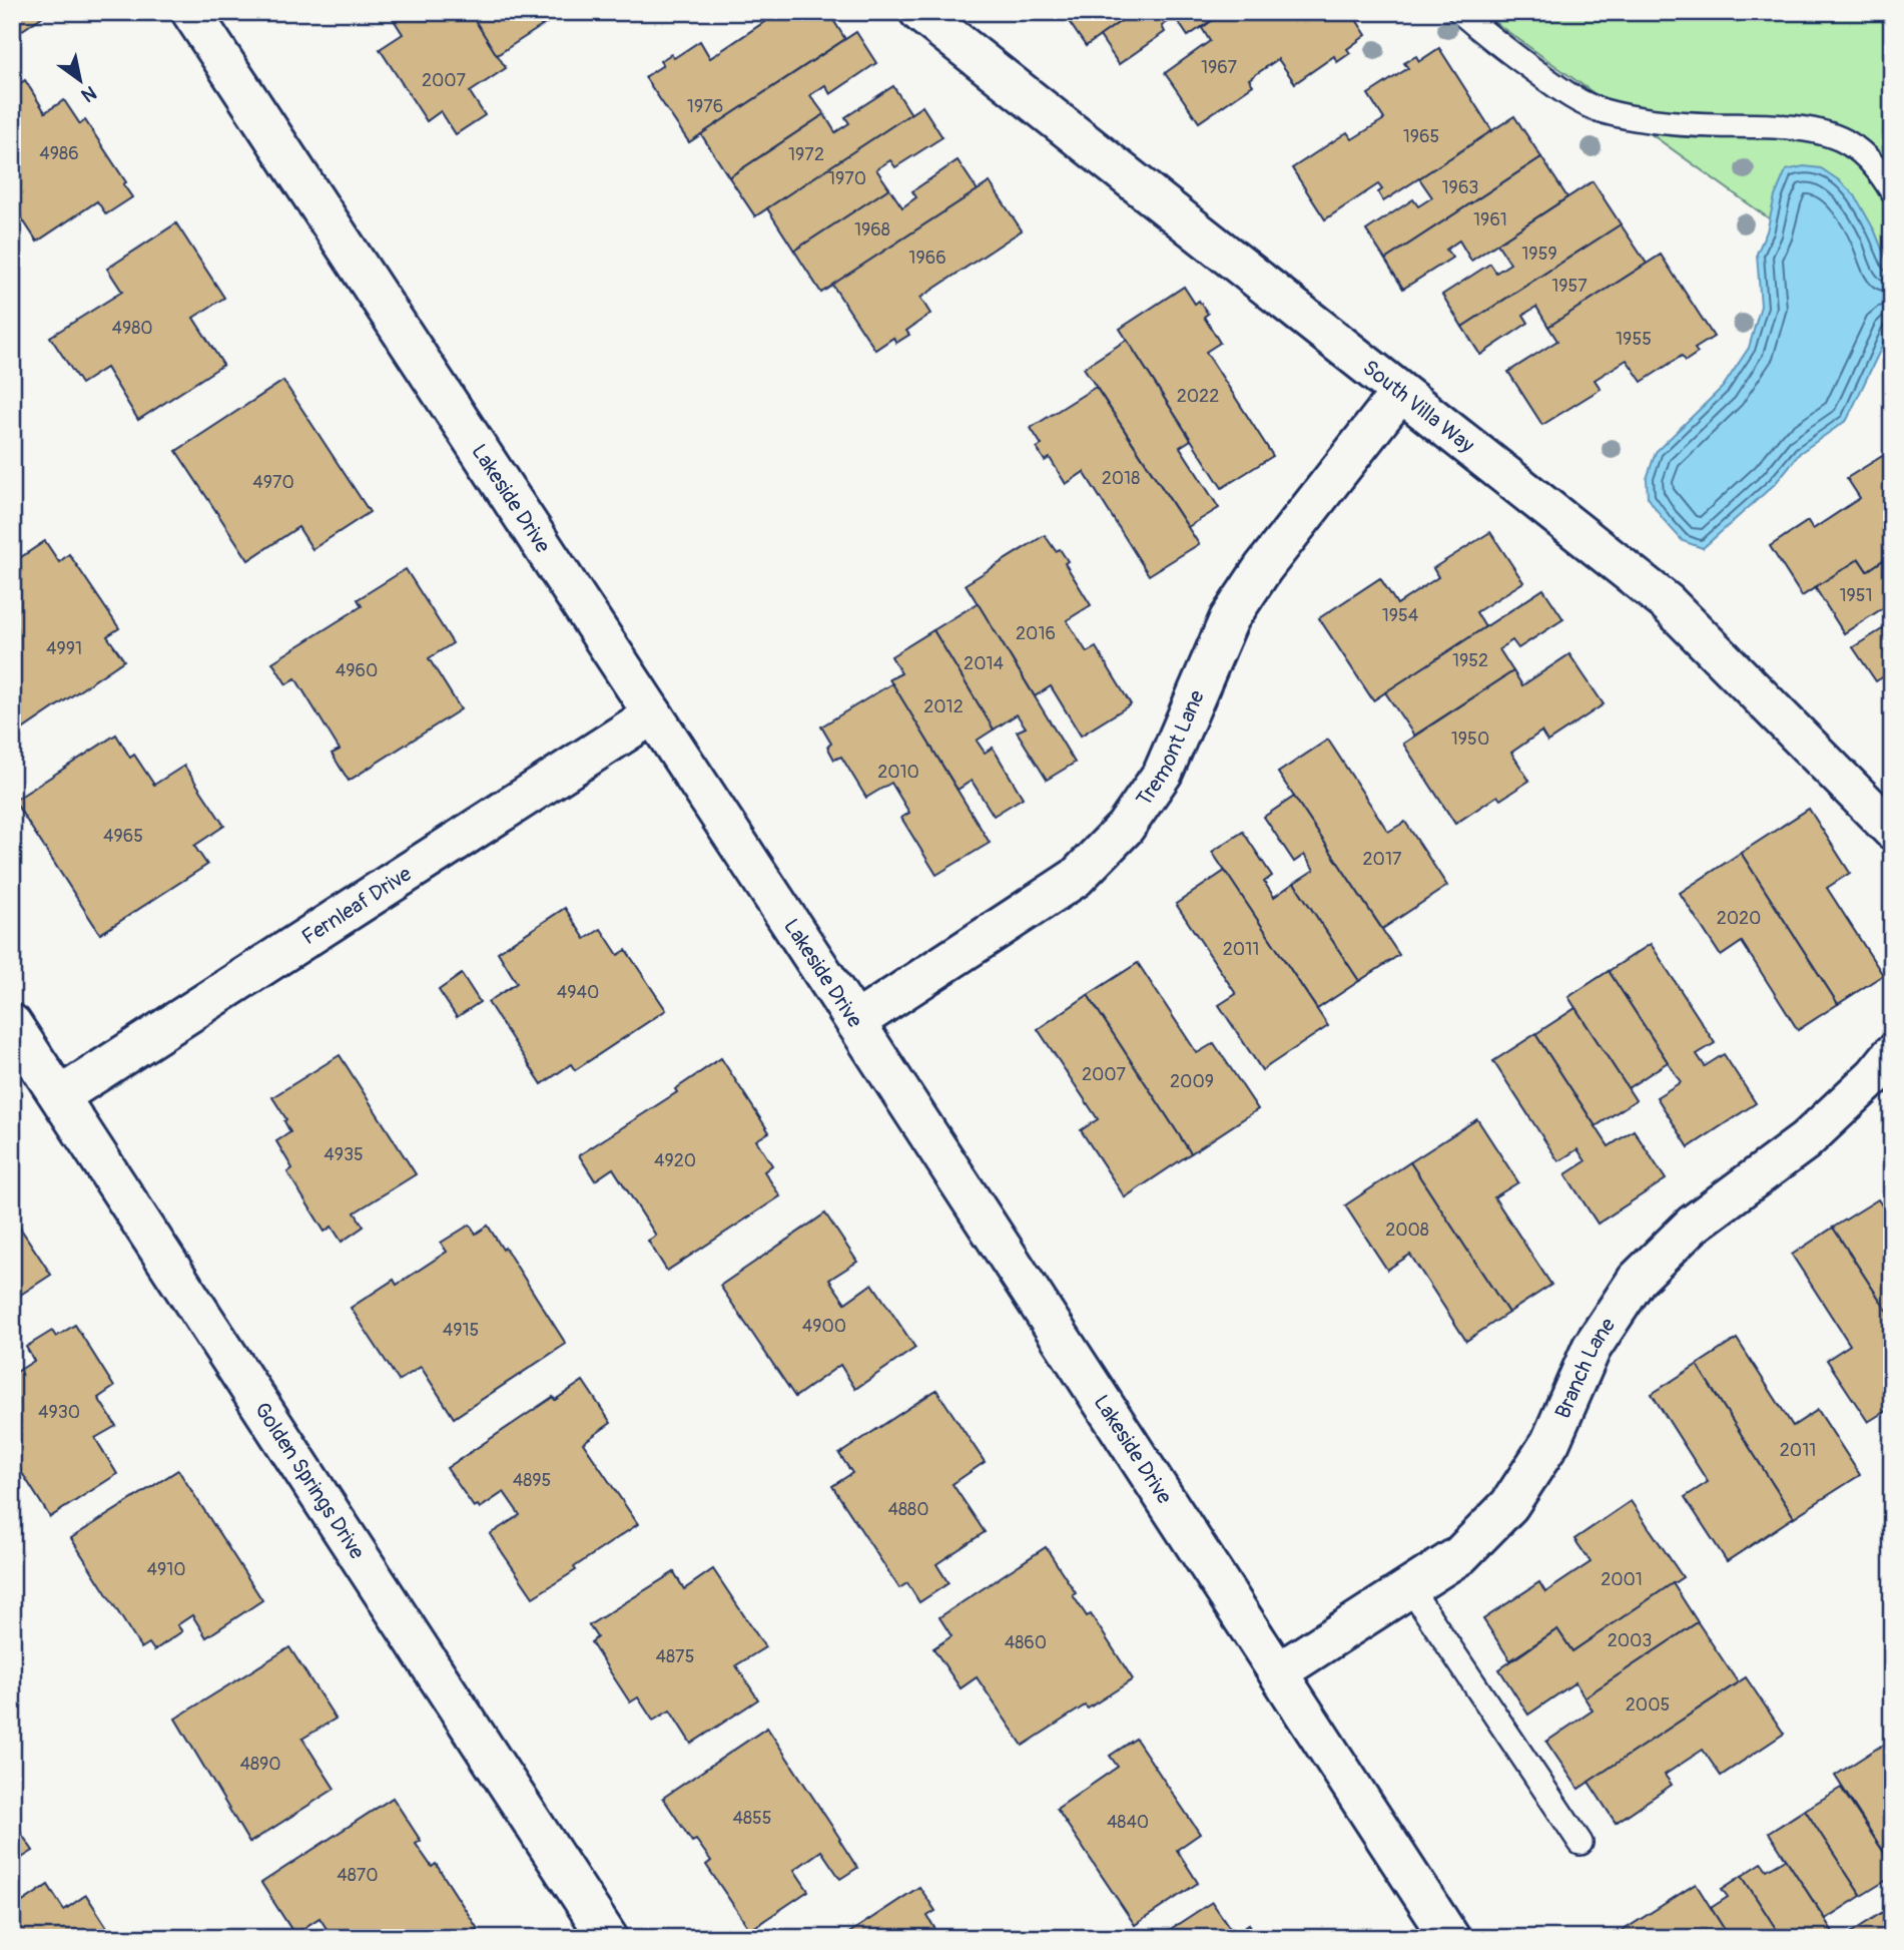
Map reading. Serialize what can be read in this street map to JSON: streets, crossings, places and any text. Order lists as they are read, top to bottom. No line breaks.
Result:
{"streets":{"street":["South Villa Way","Lakeside Drive","Tremont Lane","Fernleaf Drive","Branch Lane","Golden Springs Drive"]},"crossings":[["South Villa Way","Tremont Lane"],["Lakeside Drive","Tremont Lane"],["Lakeside Drive","Fernleaf Drive"],["Lakeside Drive","Branch Lane"],["Fernleaf Drive","Golden Springs Drive"]],"house_numbers":["1967","2007","1976","1965","4986","1972","1970","1963","1961","1968","1959","1966","1957","4980","1955","2022","2018","4970","1951","1954","2016","4991","1952","2014","4960","2012","1950","2010","4965","2017","2020","2011","4940","2007","2009","4935","4920","2008","4900","4915","4930","2011","4895","4880","4910","2001","2003","4860","4875","2005","4890","4855","4840","4870"],"north":"bottom right"}
